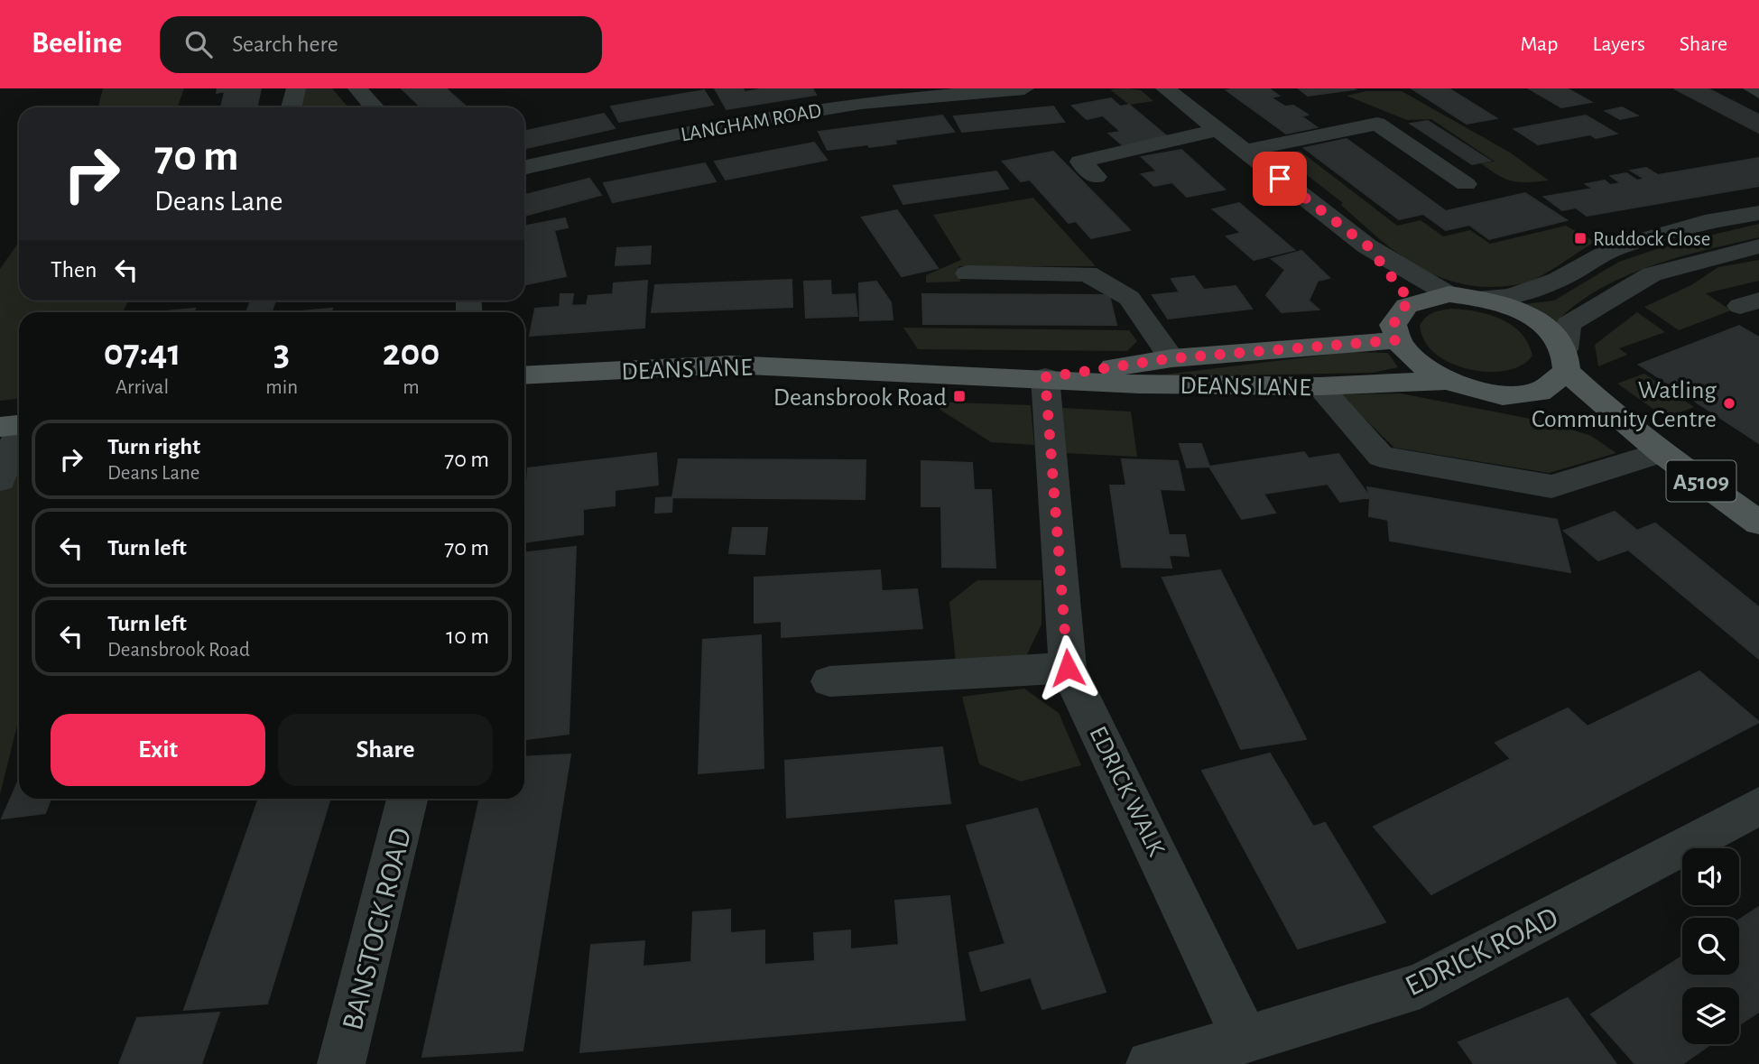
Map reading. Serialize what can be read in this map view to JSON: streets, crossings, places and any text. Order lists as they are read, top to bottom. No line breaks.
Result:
{"streets":{"main road":["DEANS LANE","A5109"],"street":["LANGHAM ROAD","EDRICK WALK","BANSTOCK ROAD","EDRICK ROAD"]},"crossings":[["DEANS LANE","EDRICK WALK"],["EDRICK WALK","EDRICK ROAD"]],"places":{"transit":["Ruddock Close","Deansbrook Road"],"other":["Watling Community Centre"]},"page":{"header":"Beeline","search":"Search here","nav":["Map","Layers","Share"],"turn":["70 m","Deans Lane"],"then":"Then","eta":["07:41","Arrival","3","min","200","m"],"list":[{"name":"Turn right","note":"Deans Lane","value":"70 m"},{"name":"Turn left","value":"70 m"},{"name":"Turn left","note":"Deansbrook Road","value":"10 m"}],"buttons":["Exit","Share"]}}
